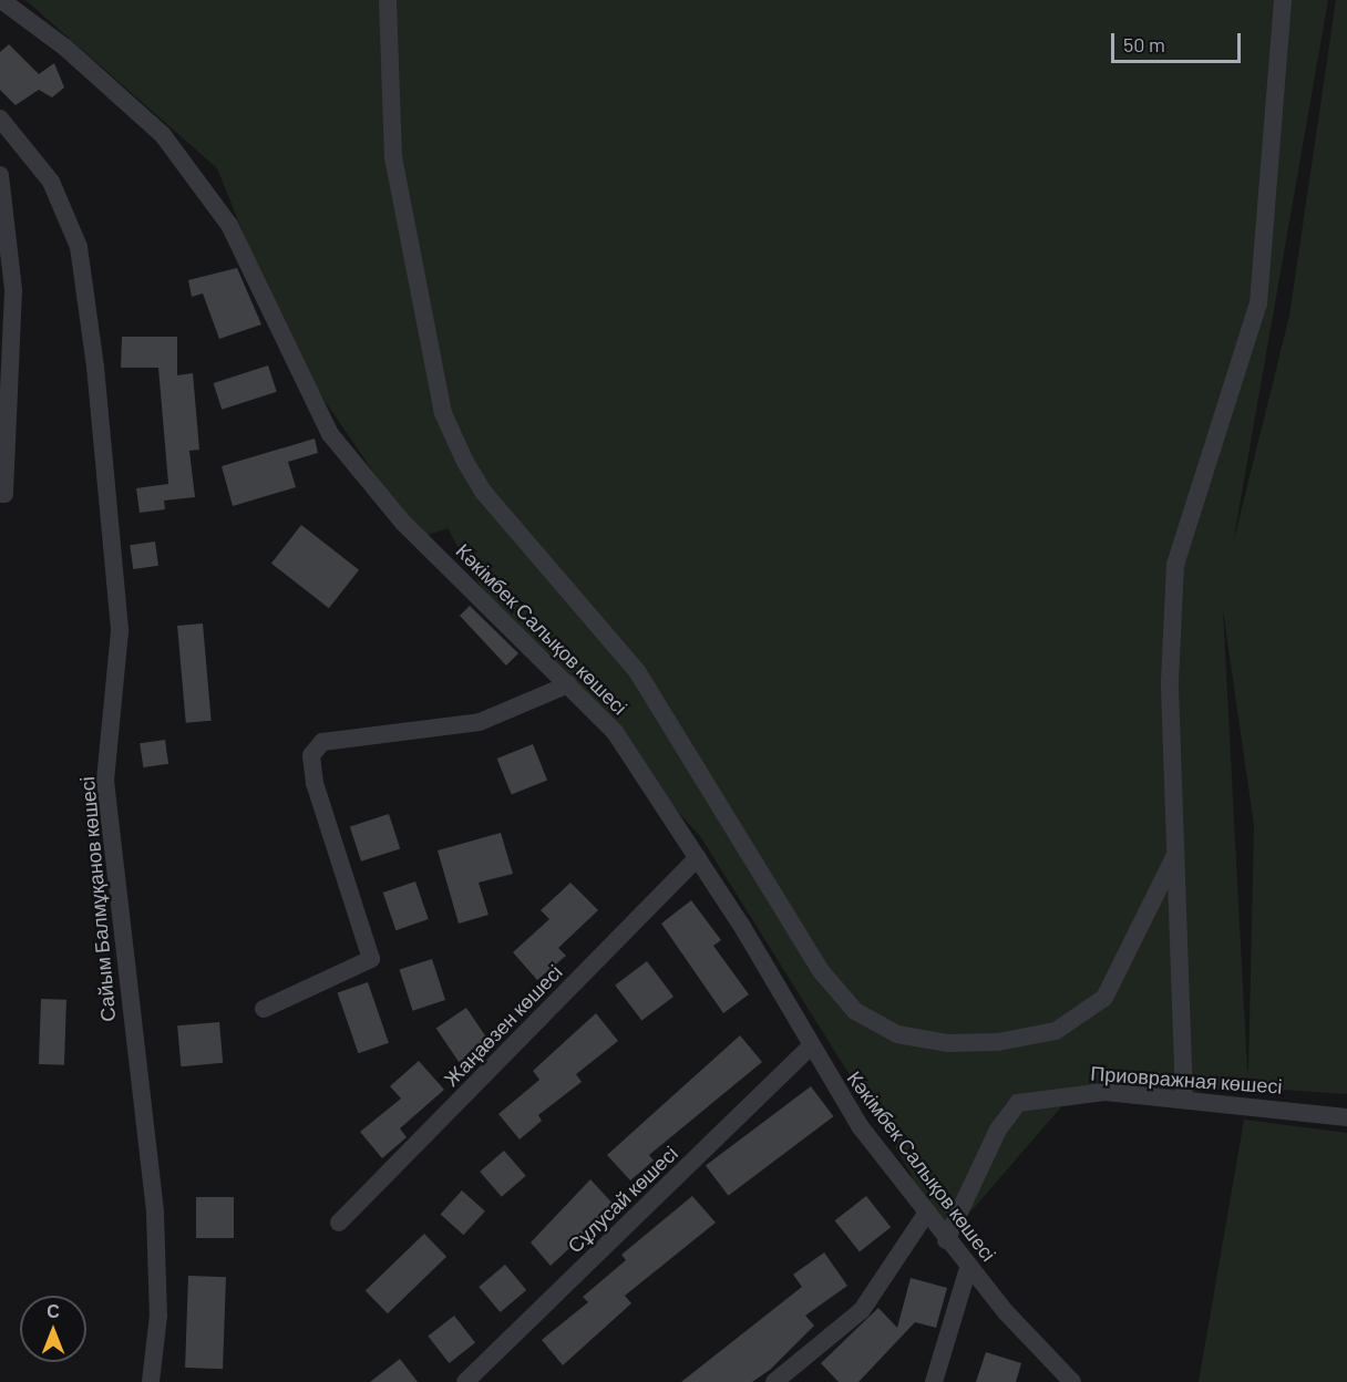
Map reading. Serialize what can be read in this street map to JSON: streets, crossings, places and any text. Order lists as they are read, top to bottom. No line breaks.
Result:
{"streets":{"street":["Кәкімбек Салықов көшесі","Сайым Балмұқанов көшесі","Жаңаөзен көшесі","Приовражная көшесі","Сұлусай көшесі"]},"crossings":[["Кәкімбек Салықов көшесі","Жаңаөзен көшесі"],["Кәкімбек Салықов көшесі","Приовражная көшесі"],["Кәкімбек Салықов көшесі","Сұлусай көшесі"]],"scale_bar":"50 m","north":"top"}
